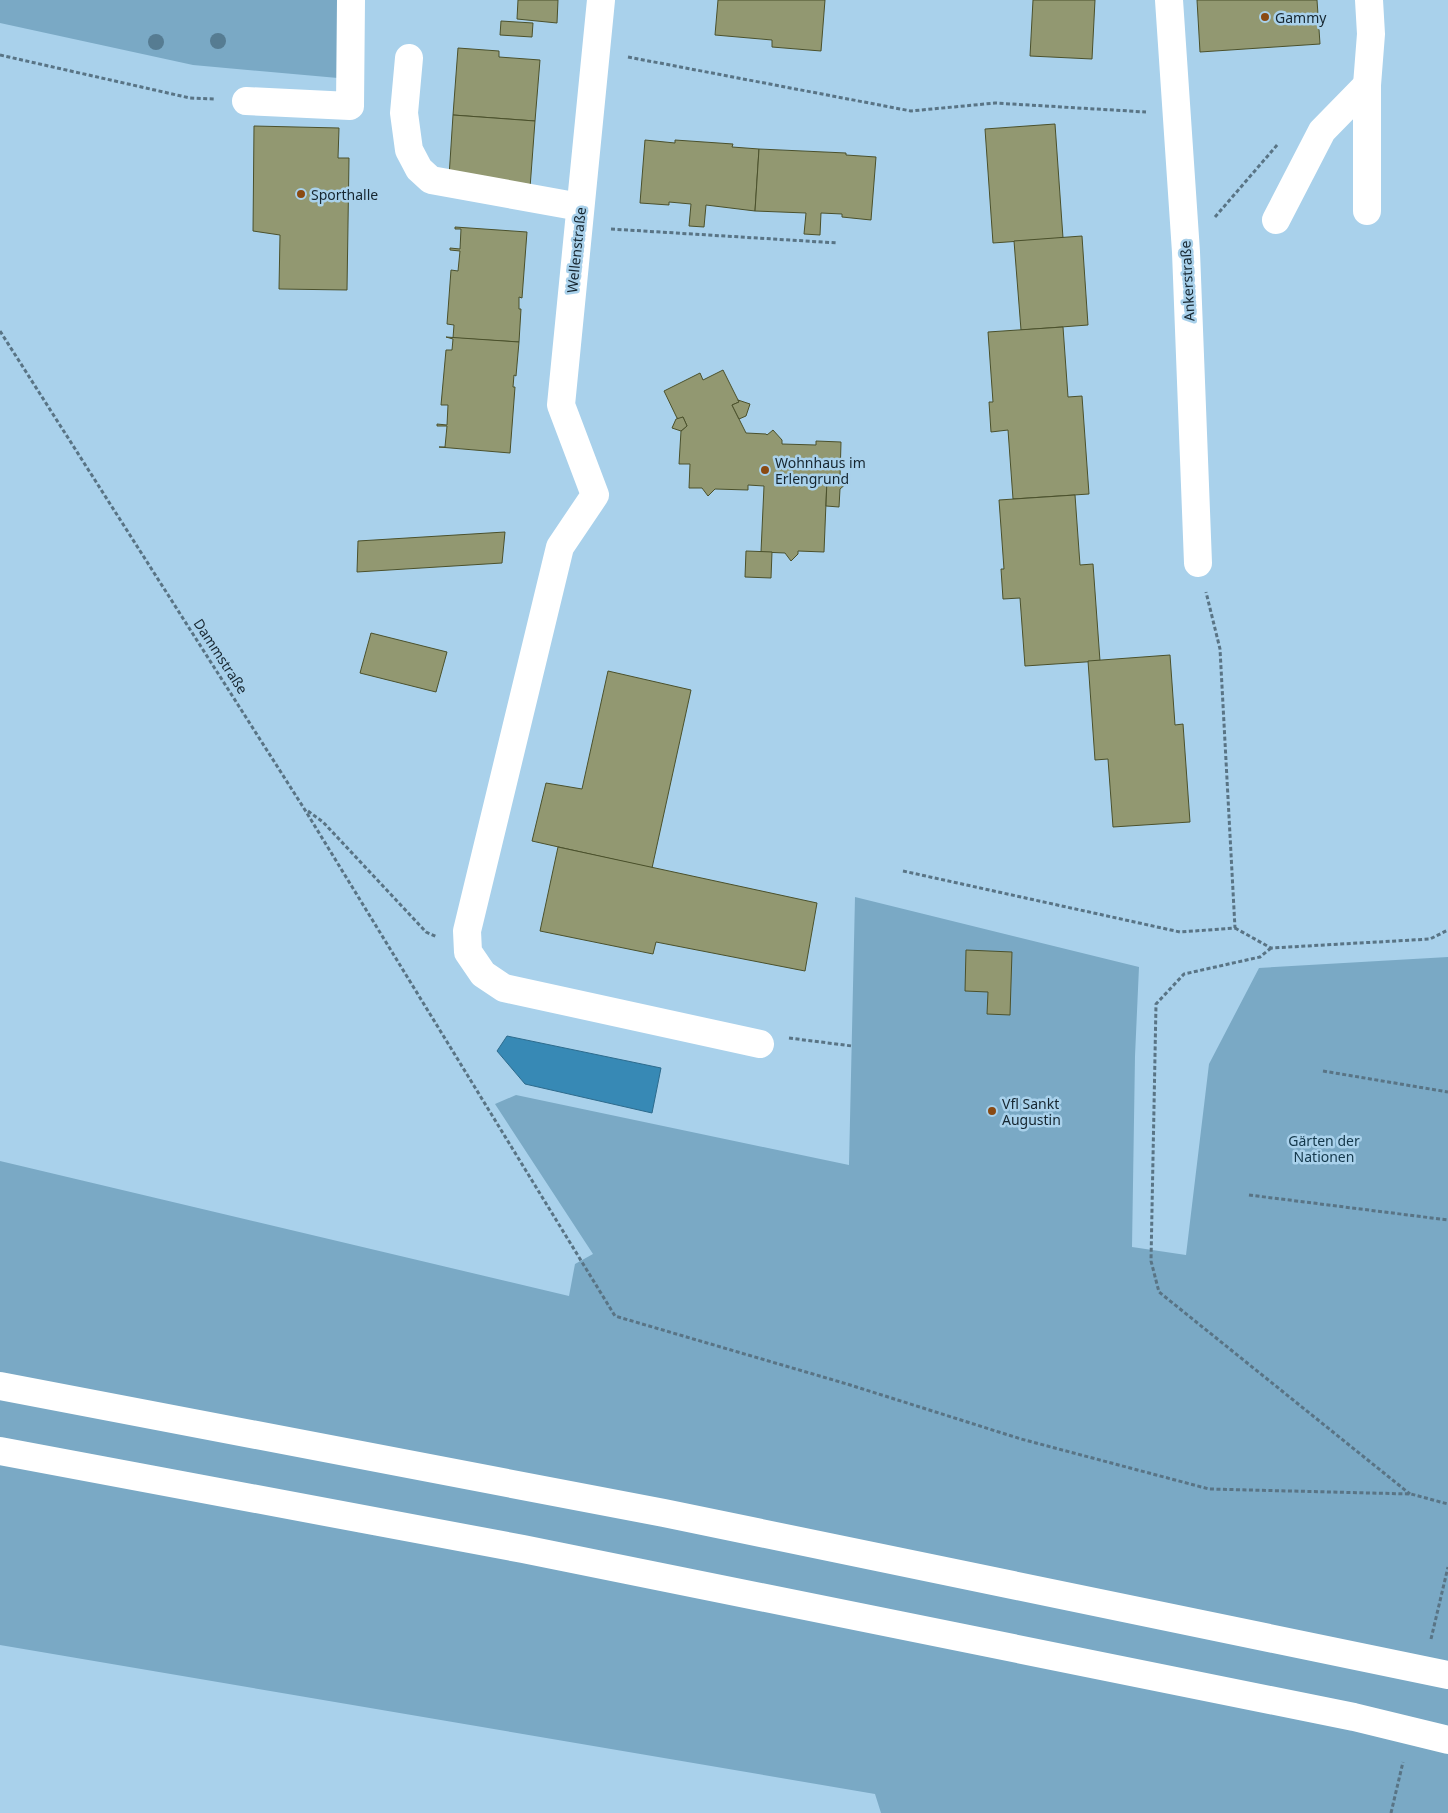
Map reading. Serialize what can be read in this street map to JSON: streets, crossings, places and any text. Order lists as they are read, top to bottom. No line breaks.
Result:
{"streets":{"main road":["Wellenstraße","Ankerstraße"],"path":["Dammstraße"]},"crossings":[["Wellenstraße","Dammstraße"]],"parks":["Gärten der Nationen"],"places":["Gammy","Sporthalle","Wohnhaus im Erlengrund","Vfl Sankt Augustin"]}
